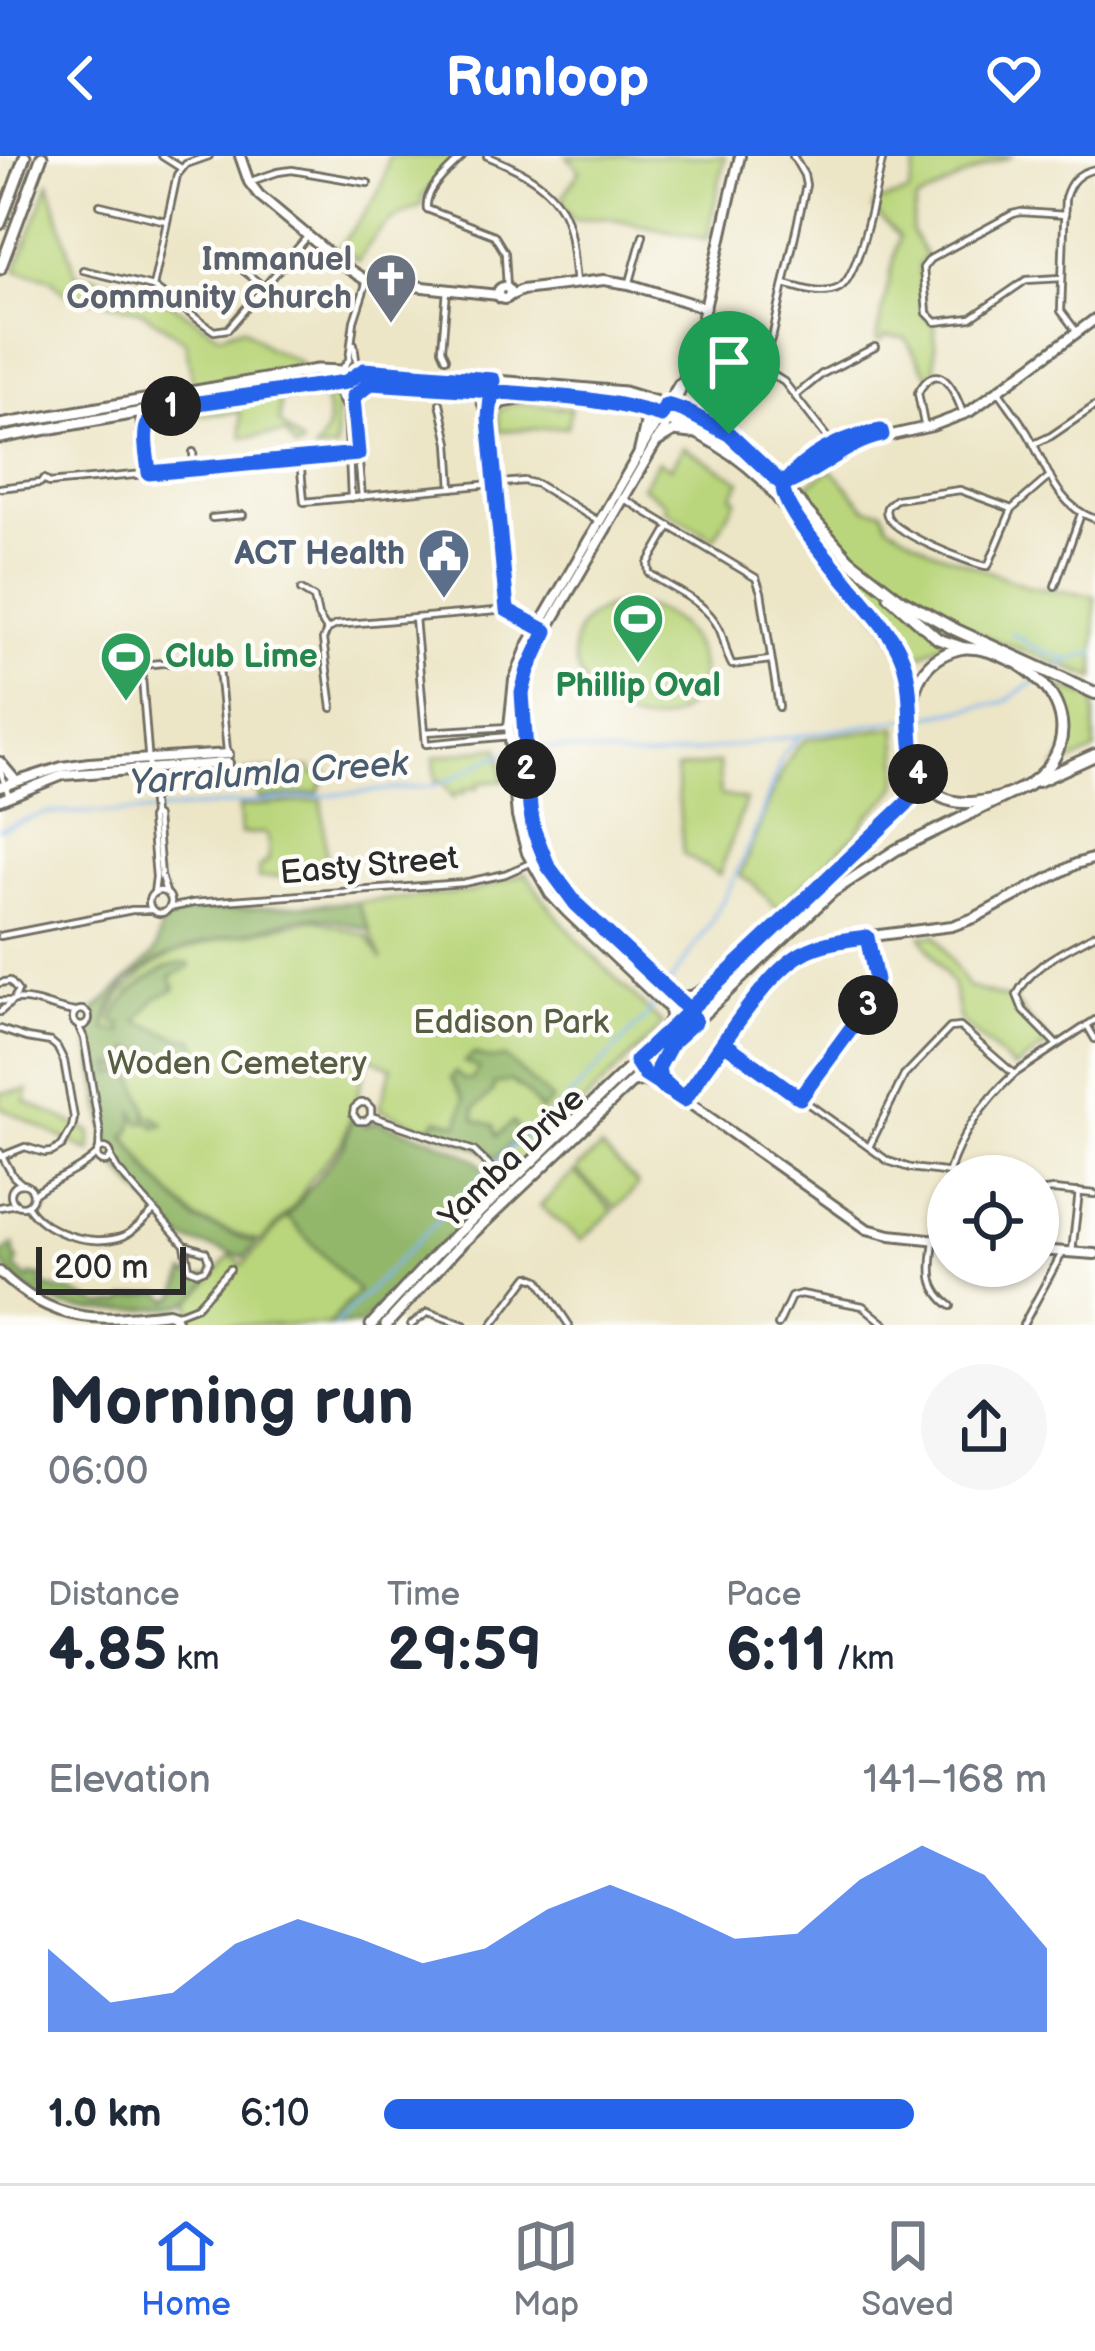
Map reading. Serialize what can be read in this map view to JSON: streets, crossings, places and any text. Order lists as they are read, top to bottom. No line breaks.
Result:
{"streets":{"main road":["Yamba Drive"],"street":["Easty Street"]},"water":["Yarralumla Creek"],"parks":["Eddison Park","Woden Cemetery"],"places":{"church":["Immanuel Community Church"],"public building":["ACT Health"],"sports":["Phillip Oval","Club Lime"]},"scale_bar":"200 m","page":{"header":"Runloop","pins":["1","2","4","3"],"scale":"200 m","heading":["Morning run","06:00"],"stats":[["Distance","4.85 km"],["Time","29:59"],["Pace","6:11 /km"]],"chart":["Elevation","141–168 m"],"list":[{"name":"1.0 km","note":"6:10"}],"tabs":["Home","Map","Saved"]}}
